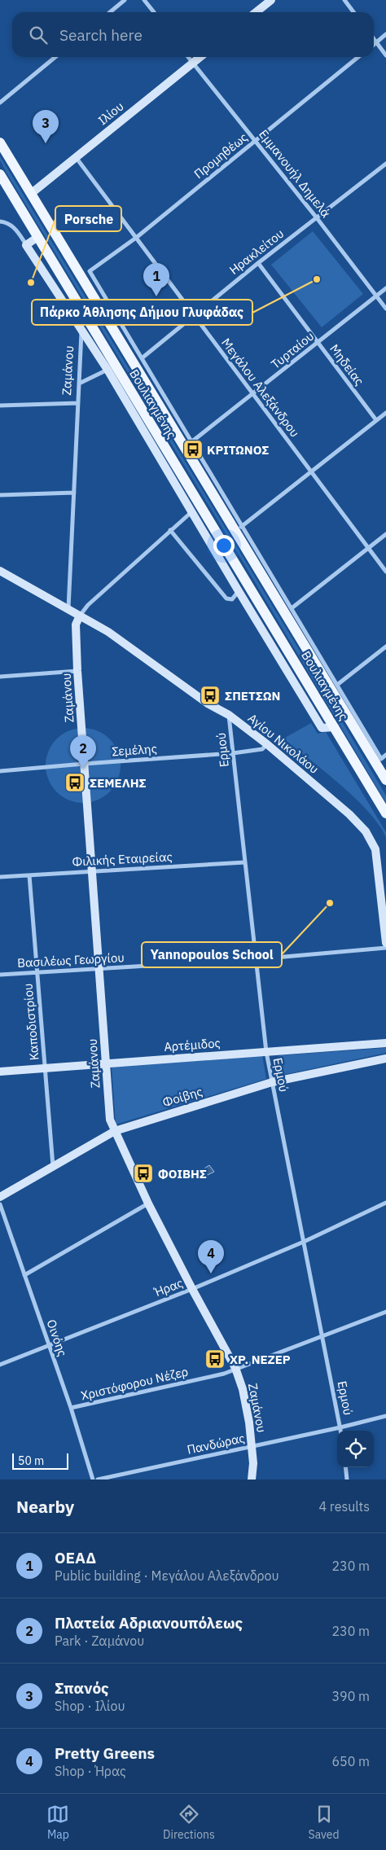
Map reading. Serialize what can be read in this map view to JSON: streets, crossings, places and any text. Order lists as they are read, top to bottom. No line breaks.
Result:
{"streets":{"main road":["Βουλιαγμένης"],"street":["Ιλίου","Προμηθέως","Εμμανουήλ Δημελά","Ηρακλείτου","Τυρταίου","Μηδείας","Ζαμάνου","Μεγάλου Αλεξάνδρου","Αγίου Νικολάου","Σεμέλης","Ερμού","Φιλικής Εταιρείας","Βασιλέως Γεωργίου","Καποδιστρίου","Αρτέμιδος","Φοίβης","Ήρας","Οινόης","Χριστόφορου Νέζερ","Πανδώρας"]},"crossings":[["Ιλίου","Εμμανουήλ Δημελά"],["Ιλίου","Μεγάλου Αλεξάνδρου"],["Ιλίου","Βουλιαγμένης"],["Προμηθέως","Εμμανουήλ Δημελά"],["Προμηθέως","Ηρακλείτου"],["Προμηθέως","Μεγάλου Αλεξάνδρου"],["Εμμανουήλ Δημελά","Ηρακλείτου"],["Εμμανουήλ Δημελά","Τυρταίου"],["Ηρακλείτου","Μηδείας"],["Ηρακλείτου","Μεγάλου Αλεξάνδρου"],["Τυρταίου","Μηδείας"],["Τυρταίου","Μεγάλου Αλεξάνδρου"],["Ζαμάνου","Αγίου Νικολάου"],["Ζαμάνου","Σεμέλης"],["Ζαμάνου","Φιλικής Εταιρείας"],["Ζαμάνου","Βασιλέως Γεωργίου"],["Ζαμάνου","Αρτέμιδος"],["Ζαμάνου","Φοίβης"],["Ζαμάνου","Ήρας"],["Ζαμάνου","Χριστόφορου Νέζερ"],["Ζαμάνου","Πανδώρας"],["Αγίου Νικολάου","Σεμέλης"],["Αγίου Νικολάου","Ερμού"],["Σεμέλης","Ερμού"],["Ερμού","Φιλικής Εταιρείας"],["Ερμού","Βασιλέως Γεωργίου"],["Ερμού","Αρτέμιδος"],["Ερμού","Φοίβης"],["Ερμού","Ήρας"],["Ερμού","Χριστόφορου Νέζερ"],["Ερμού","Πανδώρας"],["Φιλικής Εταιρείας","Καποδιστρίου"],["Βασιλέως Γεωργίου","Καποδιστρίου"],["Καποδιστρίου","Αρτέμιδος"],["Καποδιστρίου","Φοίβης"],["Ήρας","Οινόης"],["Οινόης","Χριστόφορου Νέζερ"]],"places":{"other":["Πάρκο Άθλησης Δήμου Γλυφάδας","Porsche","Yannopoulos School"],"bus stop":["ΚΡΙΤΩΝΟΣ","ΣΠΕΤΣΩΝ","ΣΕΜΕΛΗΣ","ΦΟΙΒΗΣ","ΧΡ. ΝΕΖΕΡ"]},"scale_bar":"50 m","page":{"search":"Search here","pins":["3","1","2","4"],"scale":"50 m","heading":["Nearby","4 results"],"list":[{"mark":"1","name":"ΟΕΑΔ","note":"Public building · Μεγάλου Αλεξάνδρου","value":"230 m"},{"mark":"2","name":"Πλατεία Αδριανουπόλεως","note":"Park · Ζαμάνου","value":"230 m"},{"mark":"3","name":"Σπανός","note":"Shop · Ιλίου","value":"390 m"},{"mark":"4","name":"Pretty Greens","note":"Shop · Ήρας","value":"650 m"}],"nav":["Map","Directions","Saved"]}}
